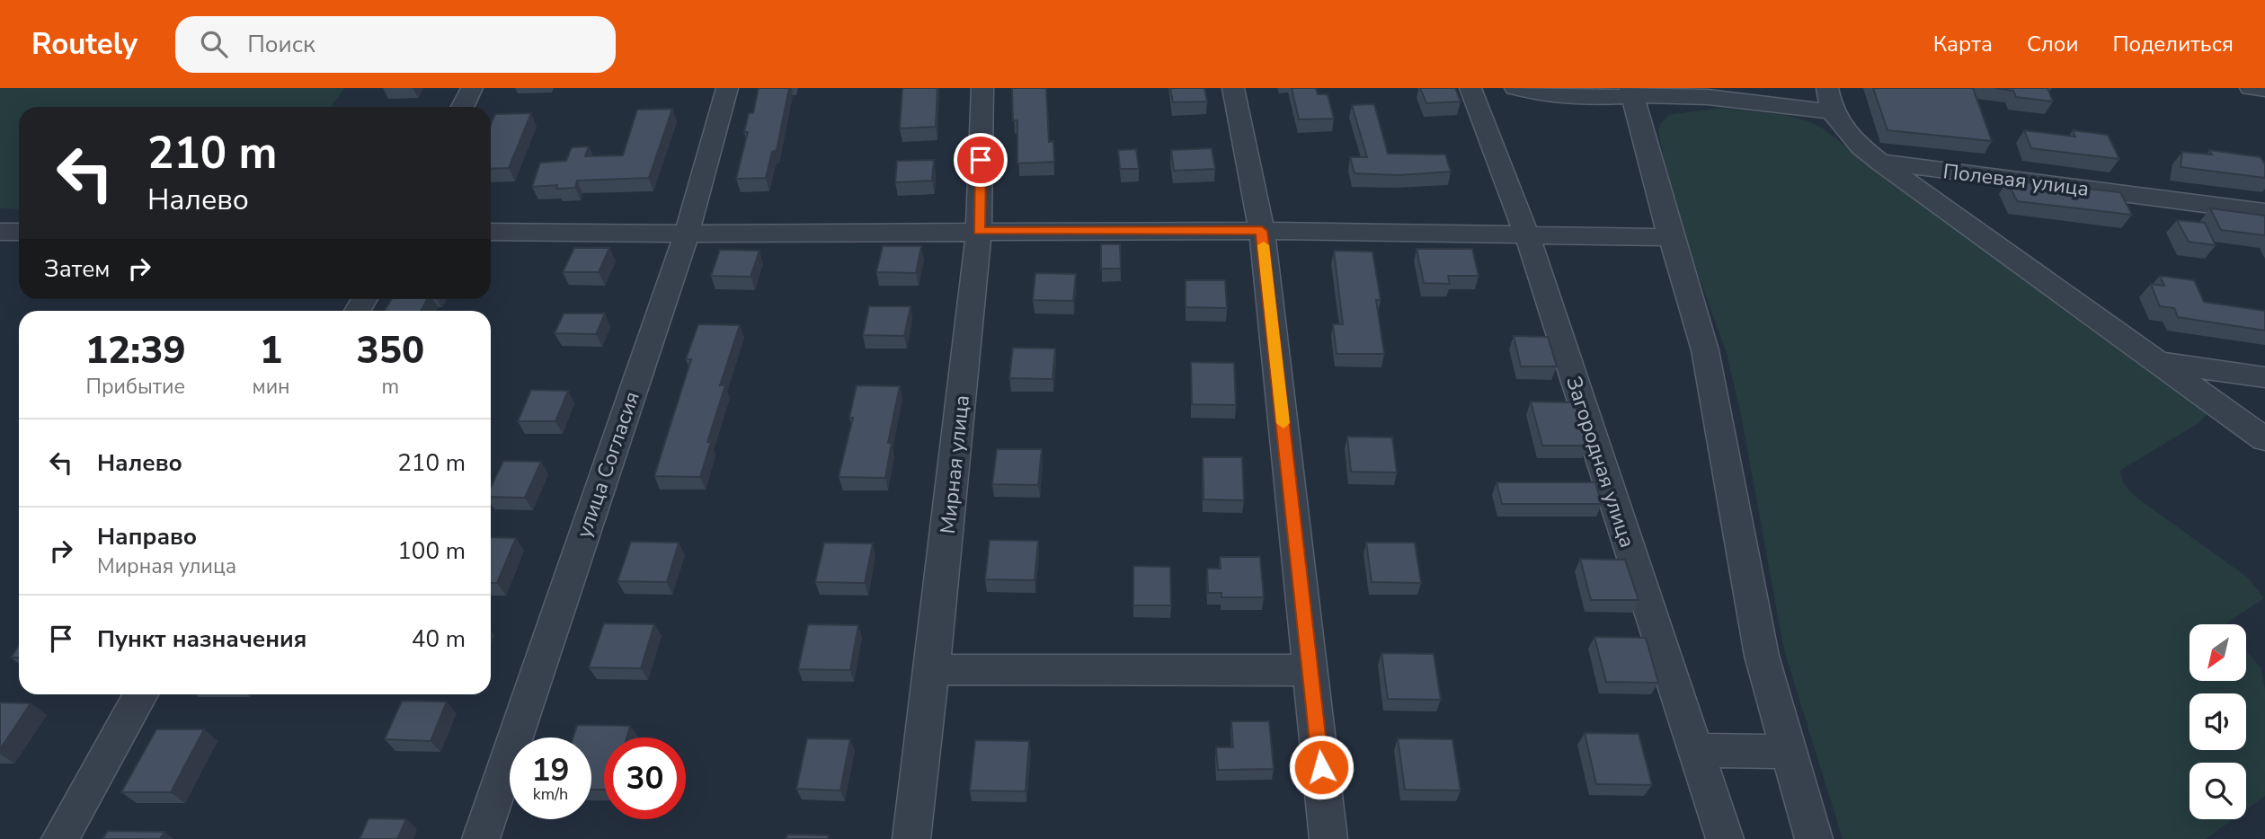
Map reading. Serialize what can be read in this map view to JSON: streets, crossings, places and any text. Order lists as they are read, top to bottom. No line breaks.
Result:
{"streets":{"street":["Полевая улица","Загородная улица","улица Согласия","Мирная улица"]},"north":"bottom left","page":{"header":"Routely","search":"Поиск","nav":["Карта","Слои","Поделиться"],"turn":["210 m","Налево"],"then":"Затем","eta":["12:39","Прибытие","1","мин","350","m"],"list":[{"name":"Налево","value":"210 m"},{"name":"Направо","note":"Мирная улица","value":"100 m"},{"name":"Пункт назначения","value":"40 m"}],"speed":"19 km/h","limit":"30"}}
